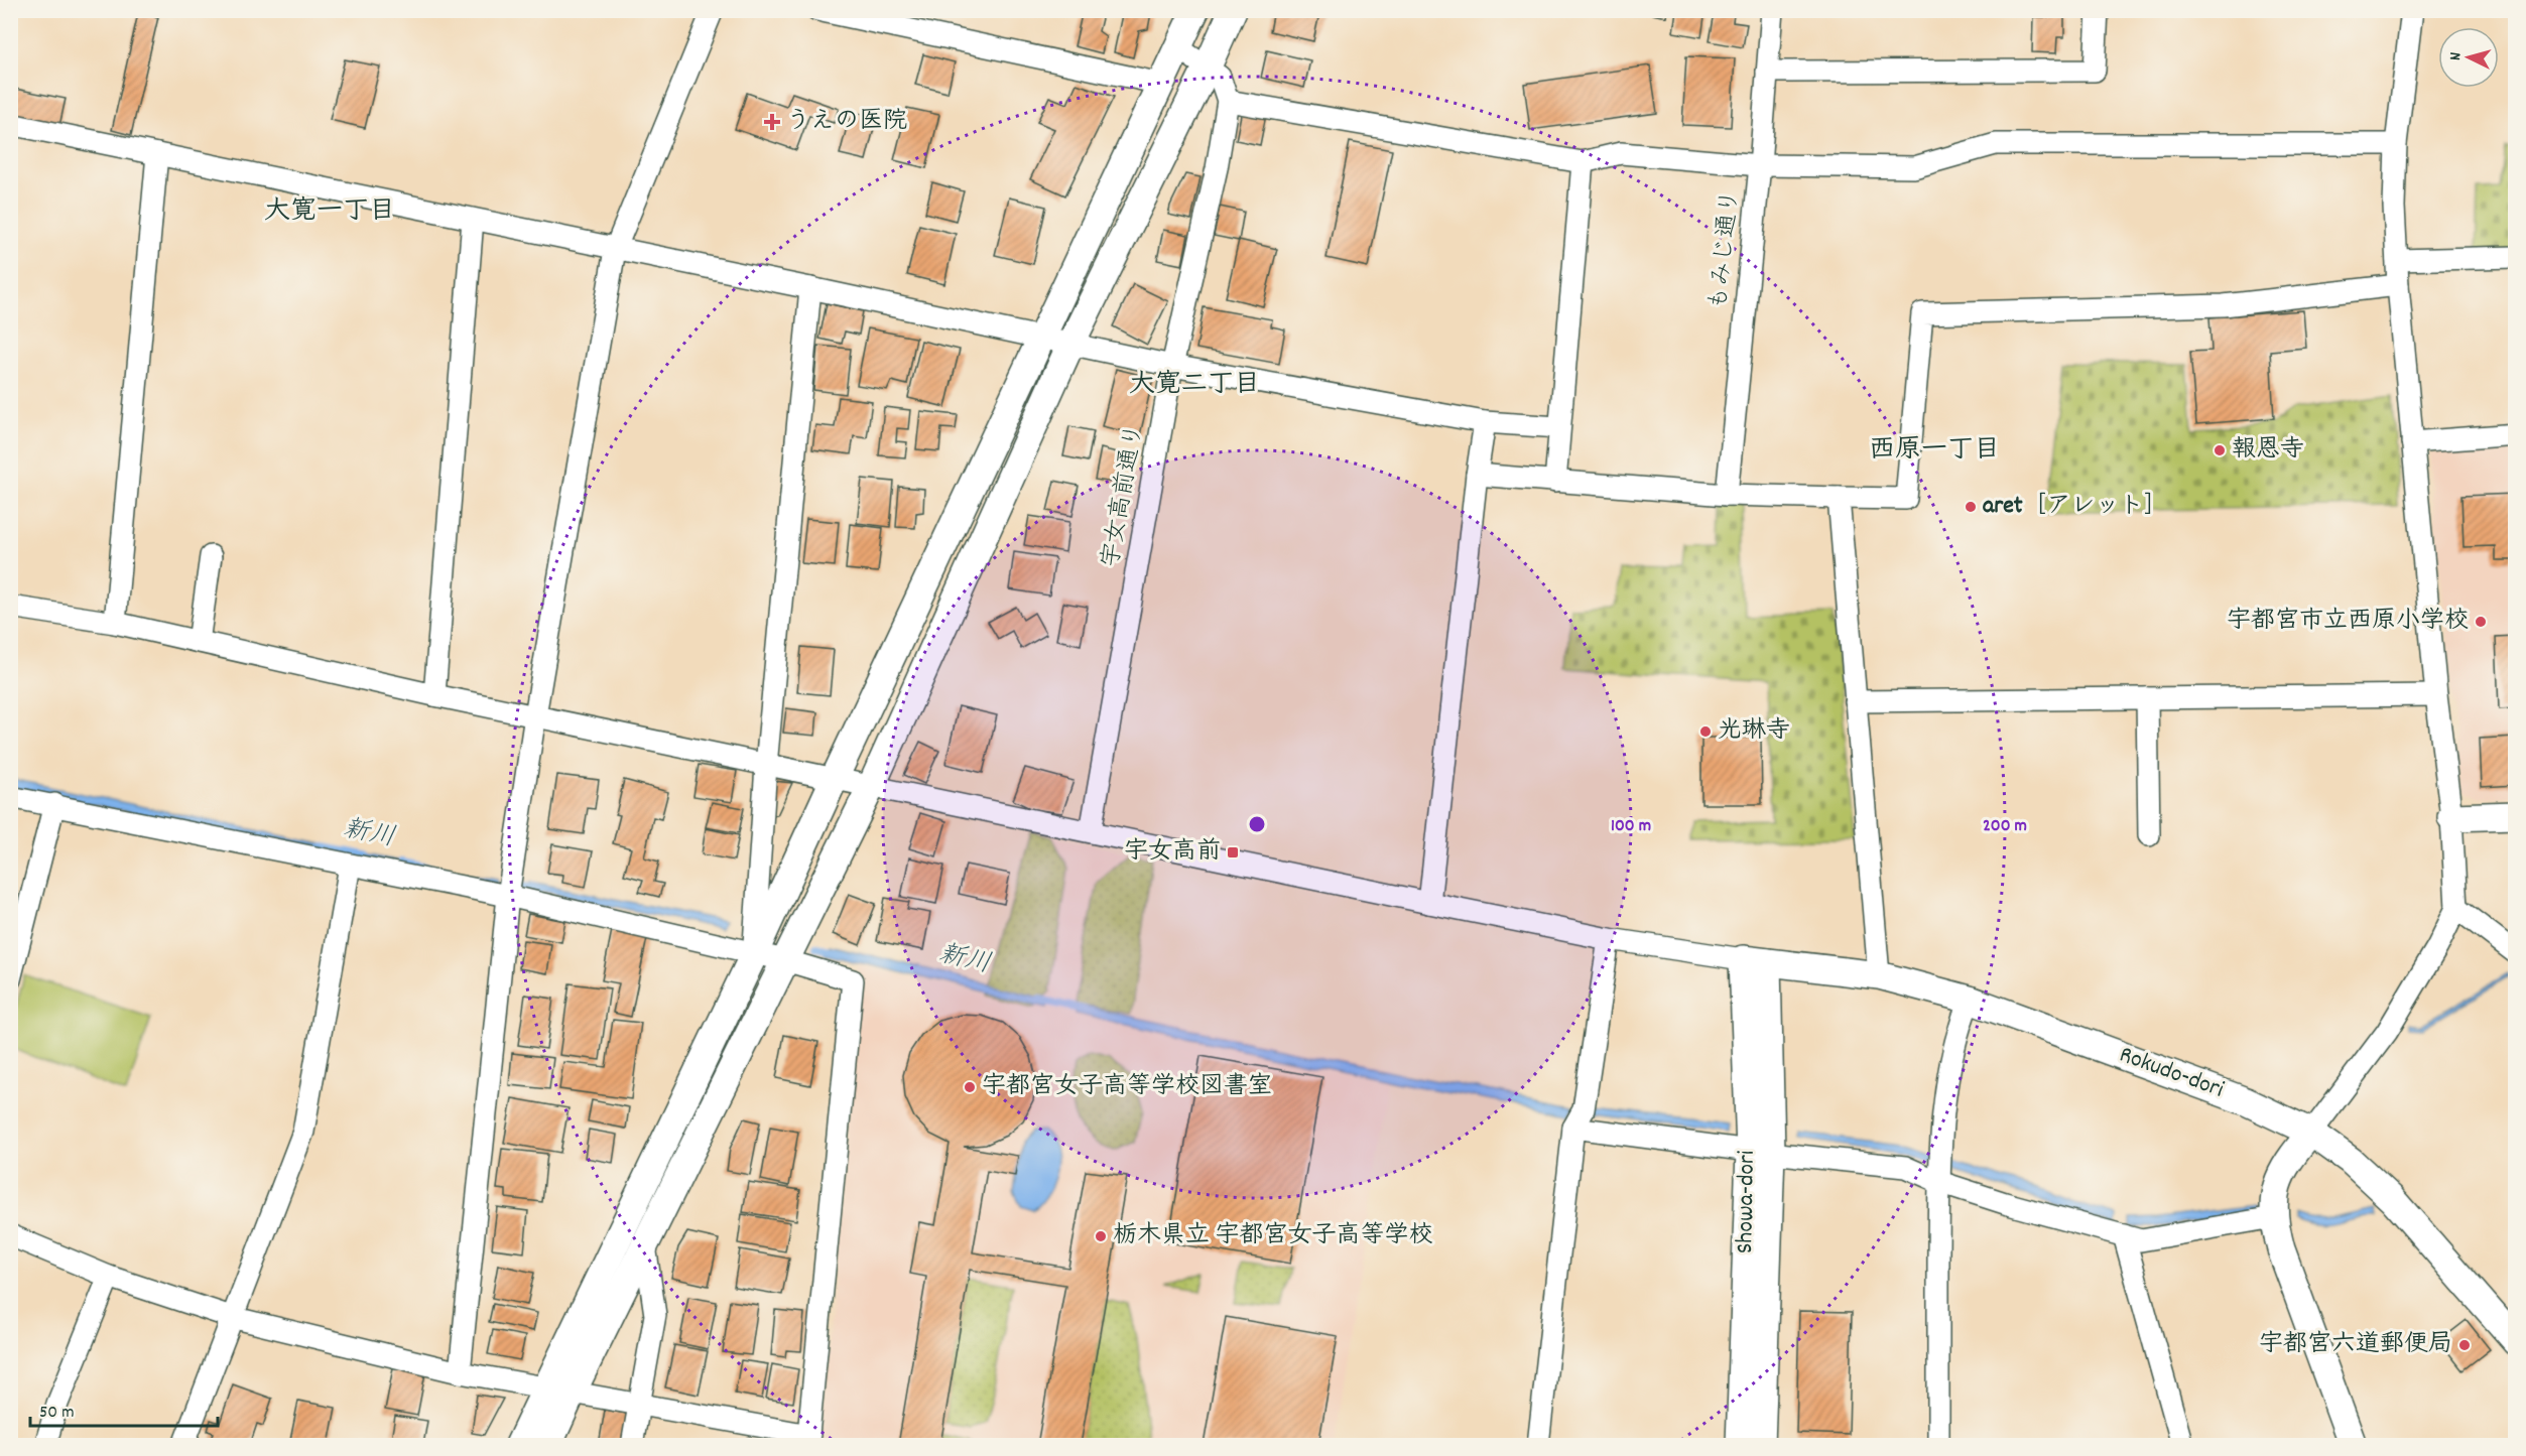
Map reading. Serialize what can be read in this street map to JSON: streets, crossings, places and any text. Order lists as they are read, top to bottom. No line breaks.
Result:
{"streets":{"street":["もみじ通り","宇女高前通り","Rokudo-dori","Showa-dori"]},"crossings":[["Rokudo-dori","Showa-dori"]],"districts":["大寛一丁目","大寛二丁目","西原一丁目"],"water":["新川"],"places":{"health":["うえの医院"],"other":["報恩寺","aret［アレット］","宇都宮市立西原小学校","光琳寺","宇都宮女子高等学校図書室","栃木県立 宇都宮女子高等学校","宇都宮六道郵便局"],"transit":["宇女高前"]},"scale_bar":"50 m","north":"left","rings":["100 m","200 m"]}
